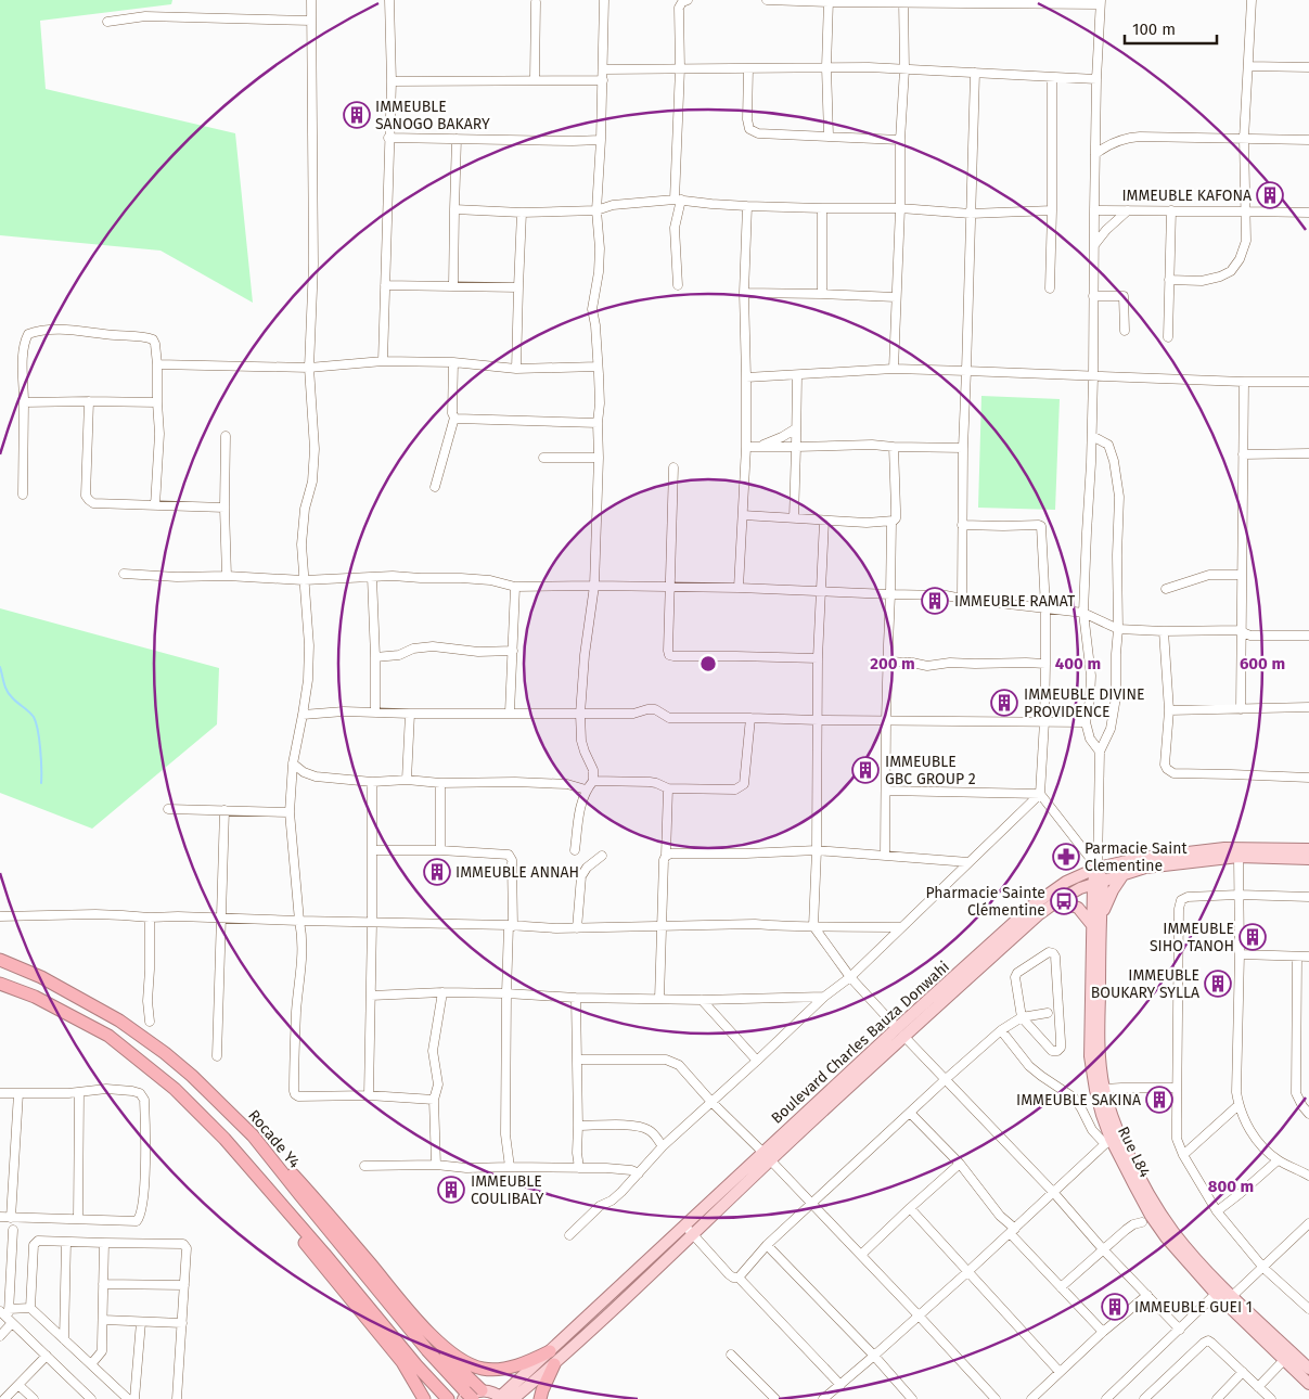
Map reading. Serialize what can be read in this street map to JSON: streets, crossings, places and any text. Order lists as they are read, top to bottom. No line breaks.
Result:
{"streets":{"highway":["Rocade Y4"],"main road":["Boulevard Charles Bauza Donwahi","Rue L84"]},"crossings":[["Boulevard Charles Bauza Donwahi","Rue L84"]],"places":{"building":["IMMEUBLE SANOGO BAKARY","IMMEUBLE KAFONA","IMMEUBLE RAMAT","IMMEUBLE DIVINE PROVIDENCE","IMMEUBLE GBC GROUP 2","IMMEUBLE ANNAH","IMMEUBLE SIHO TANOH","IMMEUBLE BOUKARY SYLLA","IMMEUBLE SAKINA","IMMEUBLE COULIBALY","IMMEUBLE GUEI 1"],"pharmacy":["Parmacie Saint Clementine"],"bus stop":["Pharmacie Sainte Clémentine"]},"scale_bar":"100 m","rings":["200 m","400 m","600 m","800 m"]}
